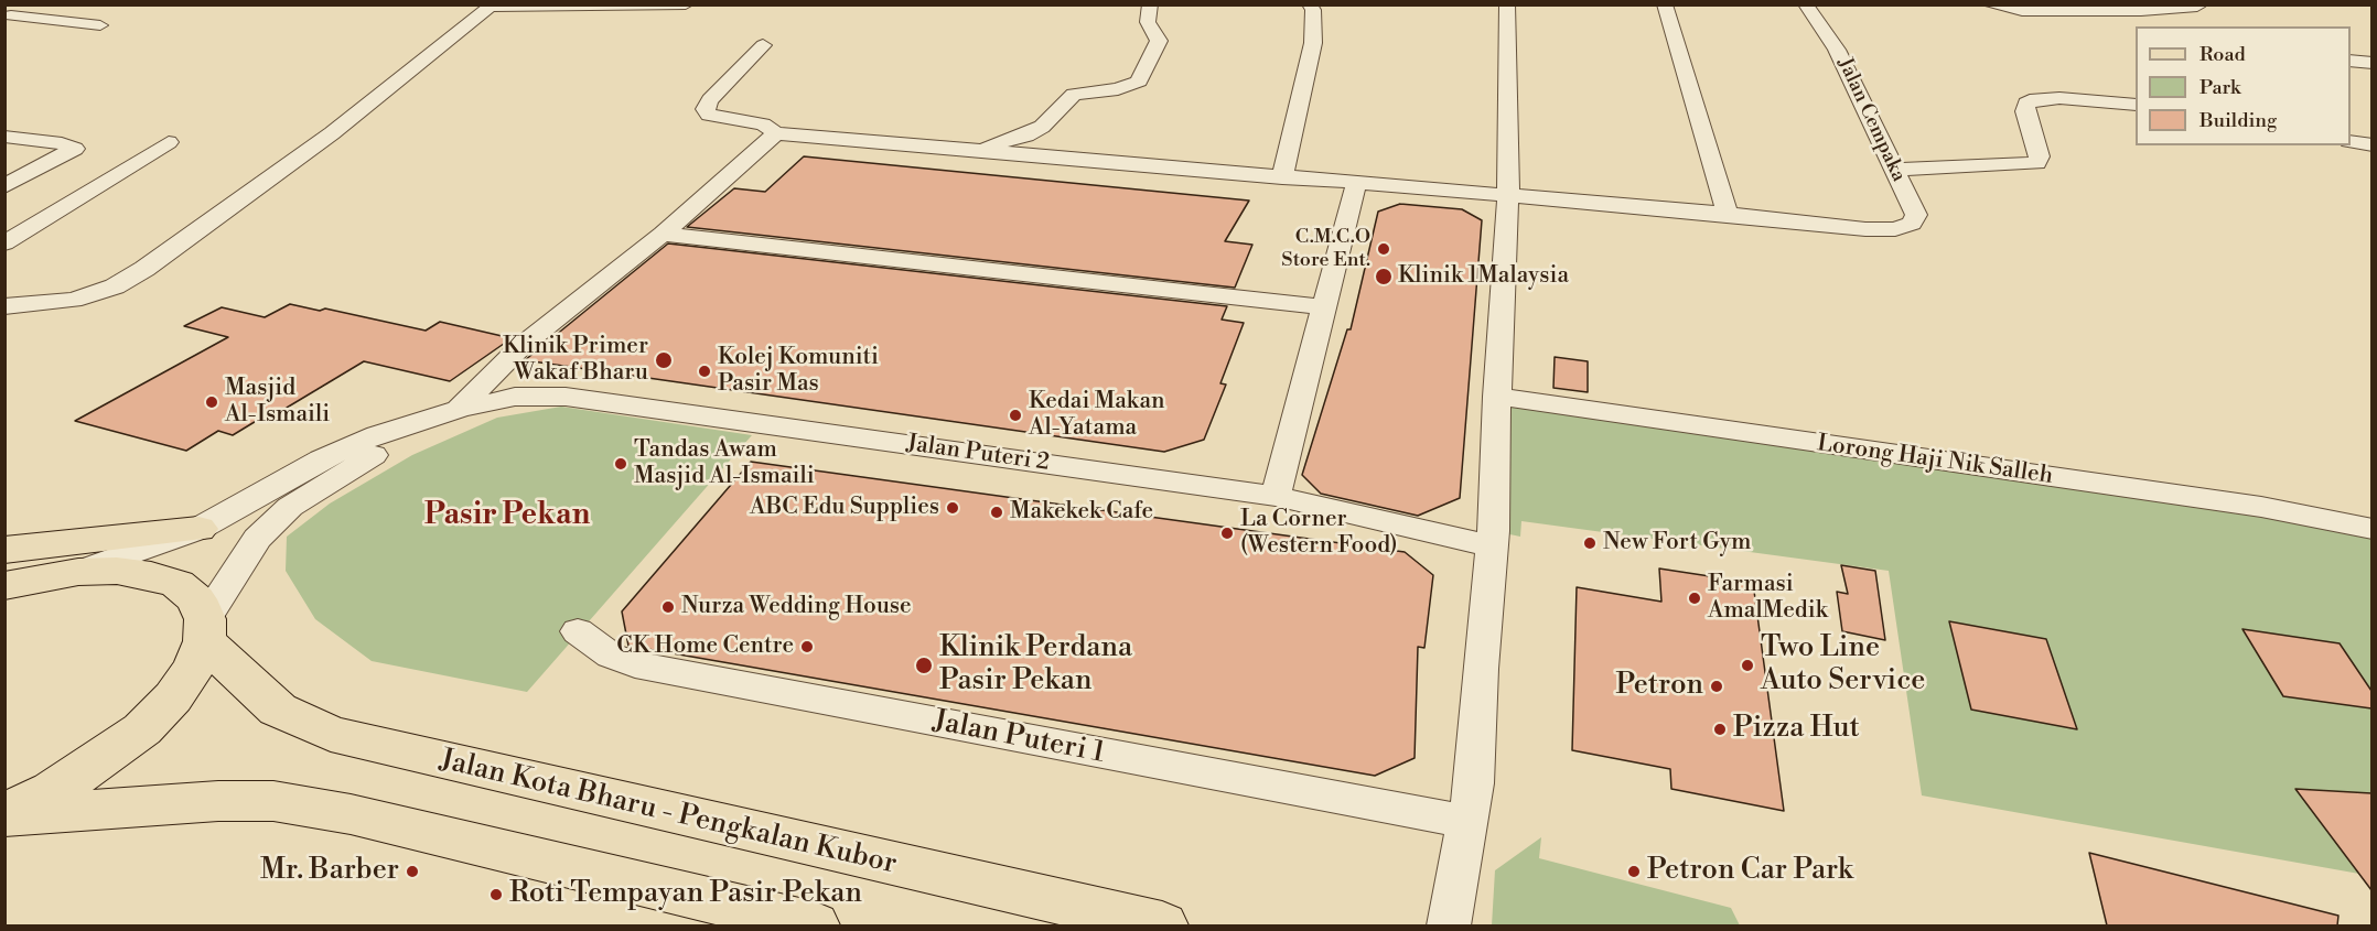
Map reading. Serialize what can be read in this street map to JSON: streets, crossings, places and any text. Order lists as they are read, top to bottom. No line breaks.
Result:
{"streets":{"main road":["Jalan Kota Bharu - Pengkalan Kubor"],"street":["Jalan Cempaka","Jalan Puteri 2","Lorong Haji Nik Salleh","Jalan Puteri 1"]},"districts":["Pasir Pekan"],"places":["C.M.C.O Store Ent.","Klinik 1Malaysia","Klinik Primer Wakaf Bharu","Kolej Komuniti Pasir Mas","Masjid Al-Ismaili","Kedai Makan Al-Yatama","Tandas Awam Masjid Al-Ismaili","ABC Edu Supplies","Makekek Cafe","La Corner (Western Food)","New Fort Gym","Farmasi AmalMedik","Nurza Wedding House","CK Home Centre","Klinik Perdana Pasir Pekan","Two Line Auto Service","Petron","Pizza Hut","Mr. Barber","Petron Car Park","Roti Tempayan Pasir Pekan"],"legend":["Road","Park","Building"]}
